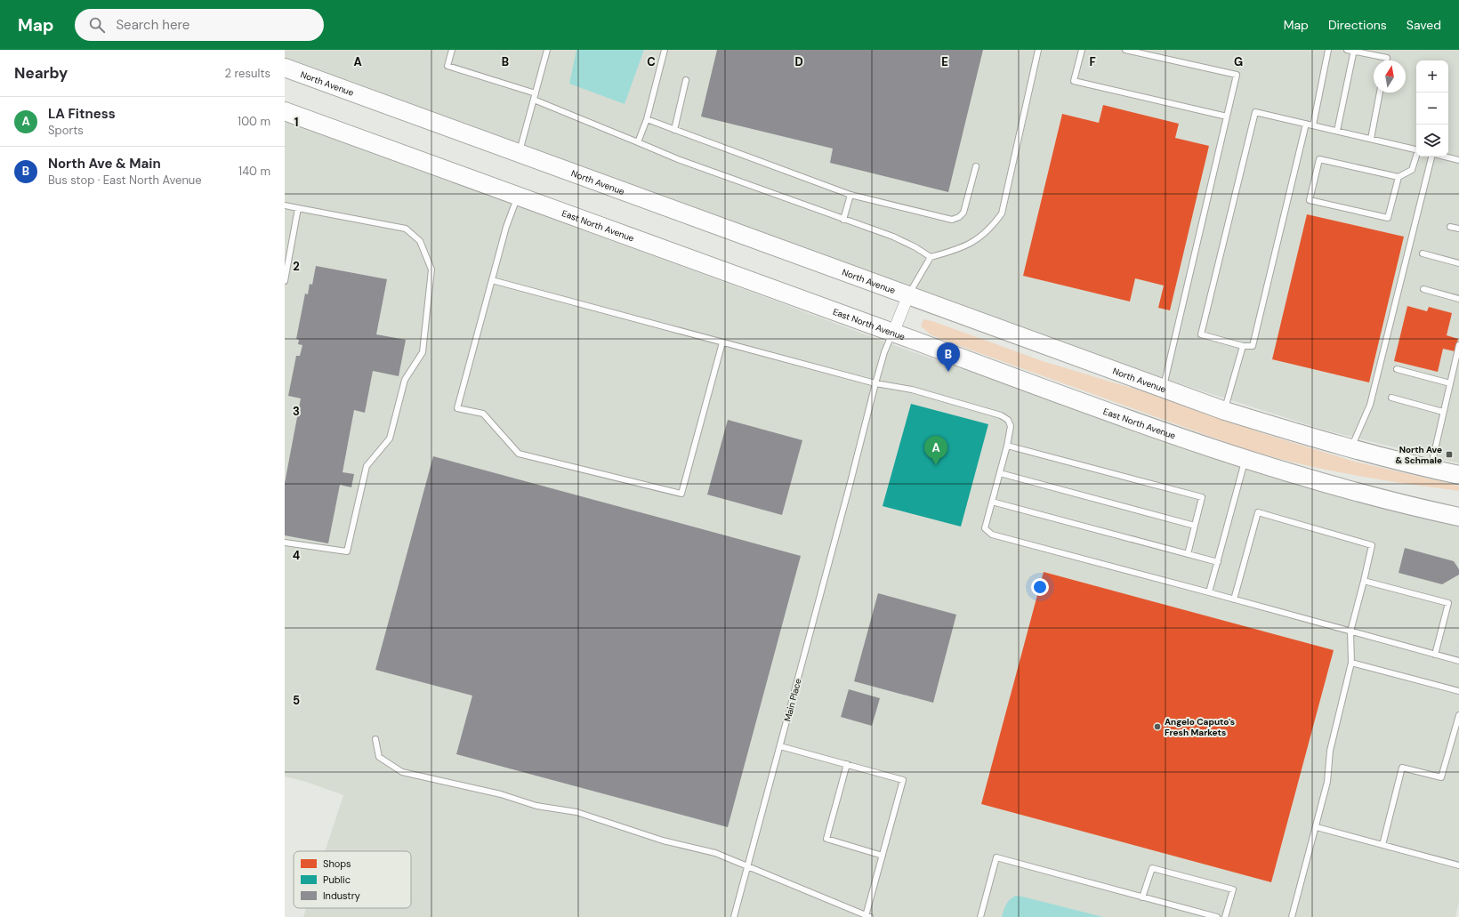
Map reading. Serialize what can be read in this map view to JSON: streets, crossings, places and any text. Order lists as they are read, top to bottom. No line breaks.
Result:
{"streets":{"main road":["North Avenue","East North Avenue"],"lane":["Main Place"]},"crossings":[["East North Avenue","Main Place"]],"places":{"transit":["North Ave & Schmale"],"other":["Angelo Caputo's Fresh Markets"]},"legend":["Shops","Public","Industry"],"north":"top","page":{"header":"Map","search":"Search here","nav":["Map","Directions","Saved"],"heading":["Nearby","2 results"],"map_buttons":["+","−"],"list":[{"mark":"A","name":"LA Fitness","note":"Sports","value":"100 m"},{"mark":"B","name":"North Ave & Main","note":"Bus stop · East North Avenue","value":"140 m"}],"pins":["B","A"]},"grid":{"columns":["A","B","C","D","E","F","G"],"rows":["1","2","3","4","5"]}}
